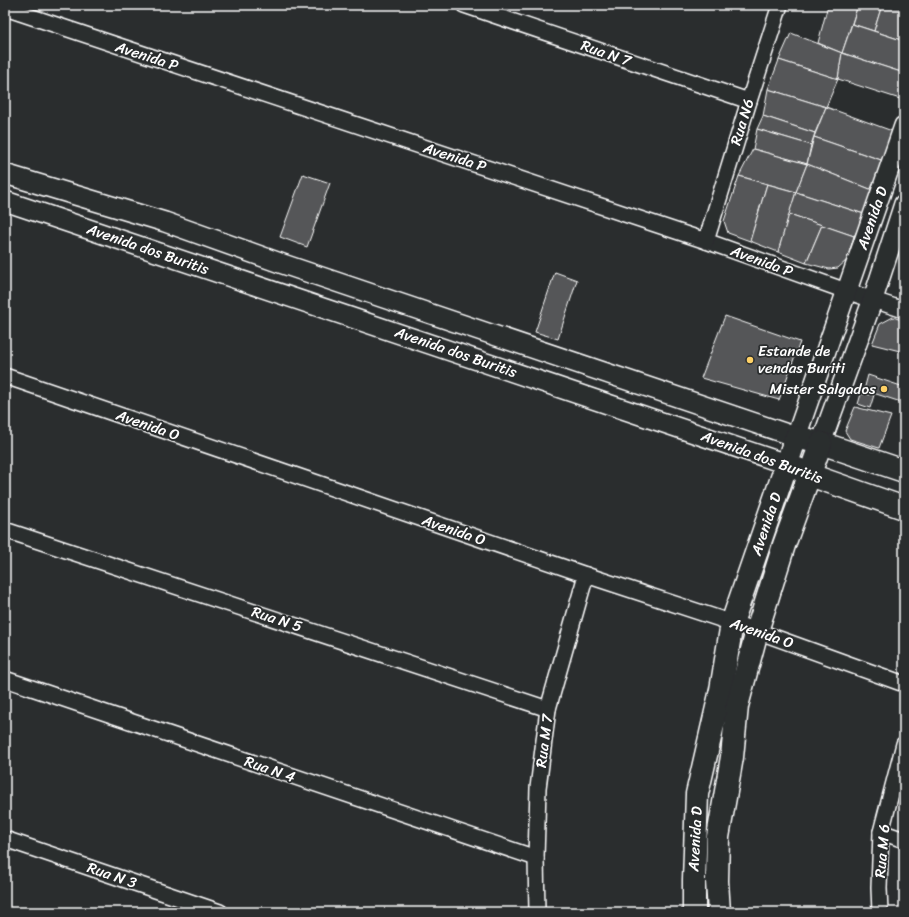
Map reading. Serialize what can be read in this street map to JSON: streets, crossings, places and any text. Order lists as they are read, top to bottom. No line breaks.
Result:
{"streets":{"main road":["Avenida D","Avenida dos Buritis"],"street":["Rua N 7","Avenida P","Rua N6","Avenida O","Rua N 5","Rua M 7","Rua N 4","Rua M 6","Rua N 3"]},"crossings":[["Rua N 7","Rua N6"],["Avenida P","Rua N6"],["Avenida P","Avenida D"],["Avenida D","Avenida dos Buritis"],["Avenida D","Avenida O"],["Avenida O","Rua M 7"],["Rua N 5","Rua M 7"],["Rua M 7","Rua N 4"]],"places":["Estande de vendas Buriti","Mister Salgados"]}
